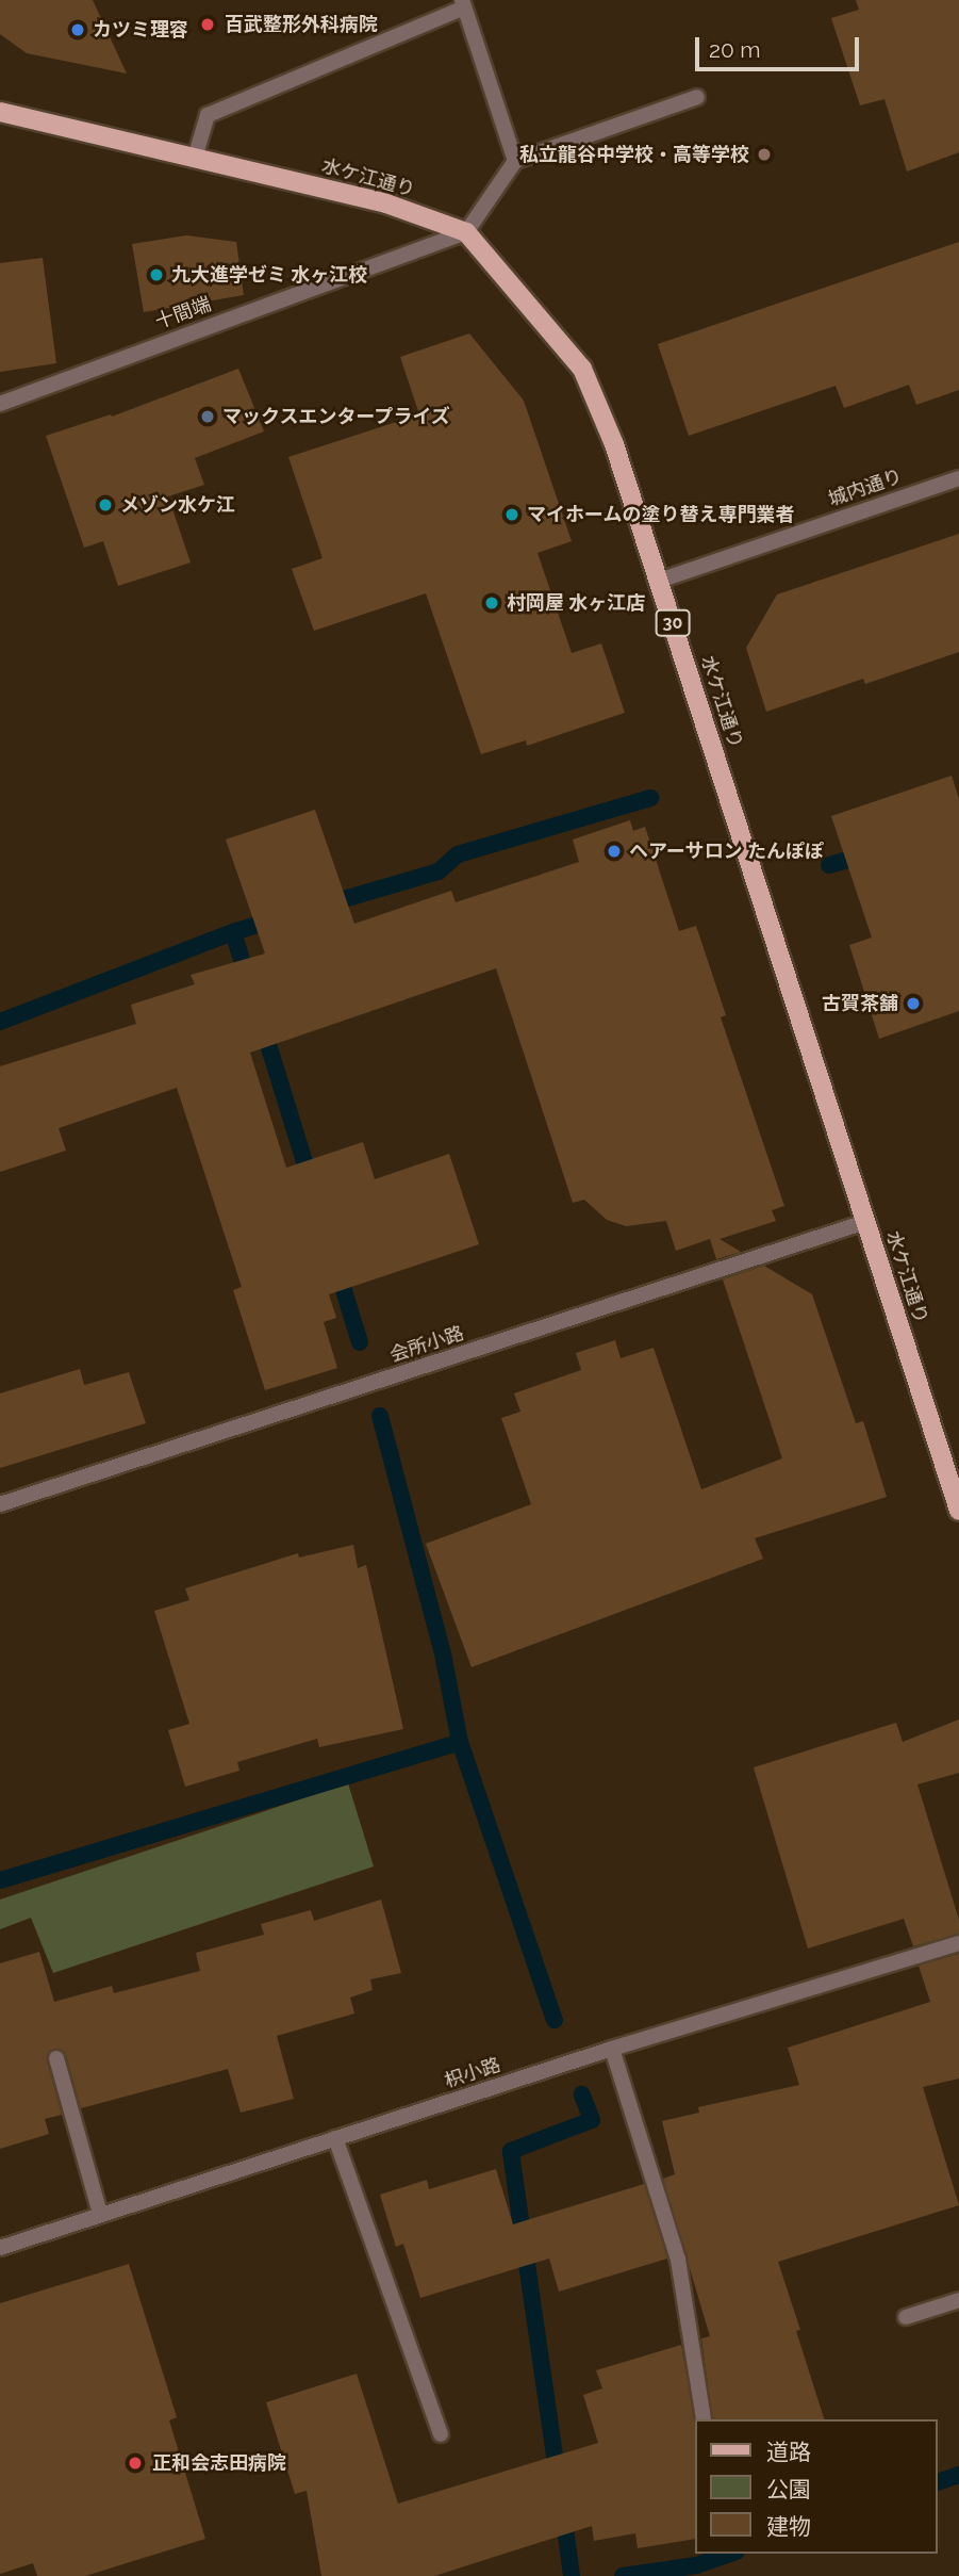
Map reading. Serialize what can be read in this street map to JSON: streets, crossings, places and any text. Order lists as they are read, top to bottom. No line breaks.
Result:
{"streets":{"main road":["水ケ江通り","30"],"street":["十間端","城内通り","会所小路","枳小路"]},"crossings":[["水ケ江通り","十間端"],["水ケ江通り","城内通り"],["水ケ江通り","会所小路"]],"places":["百武整形外科病院","カツミ理容","私立龍谷中学校・高等学校","九大進学ゼミ 水ヶ江校","マックスエンタープライズ","メゾン水ケ江","マイホームの塗り替え専門業者","村岡屋 水ヶ江店","ヘアーサロン たんぽぽ","古賀茶舗","正和会志田病院"],"legend":["道路","公園","建物"],"scale_bar":"20 m"}
